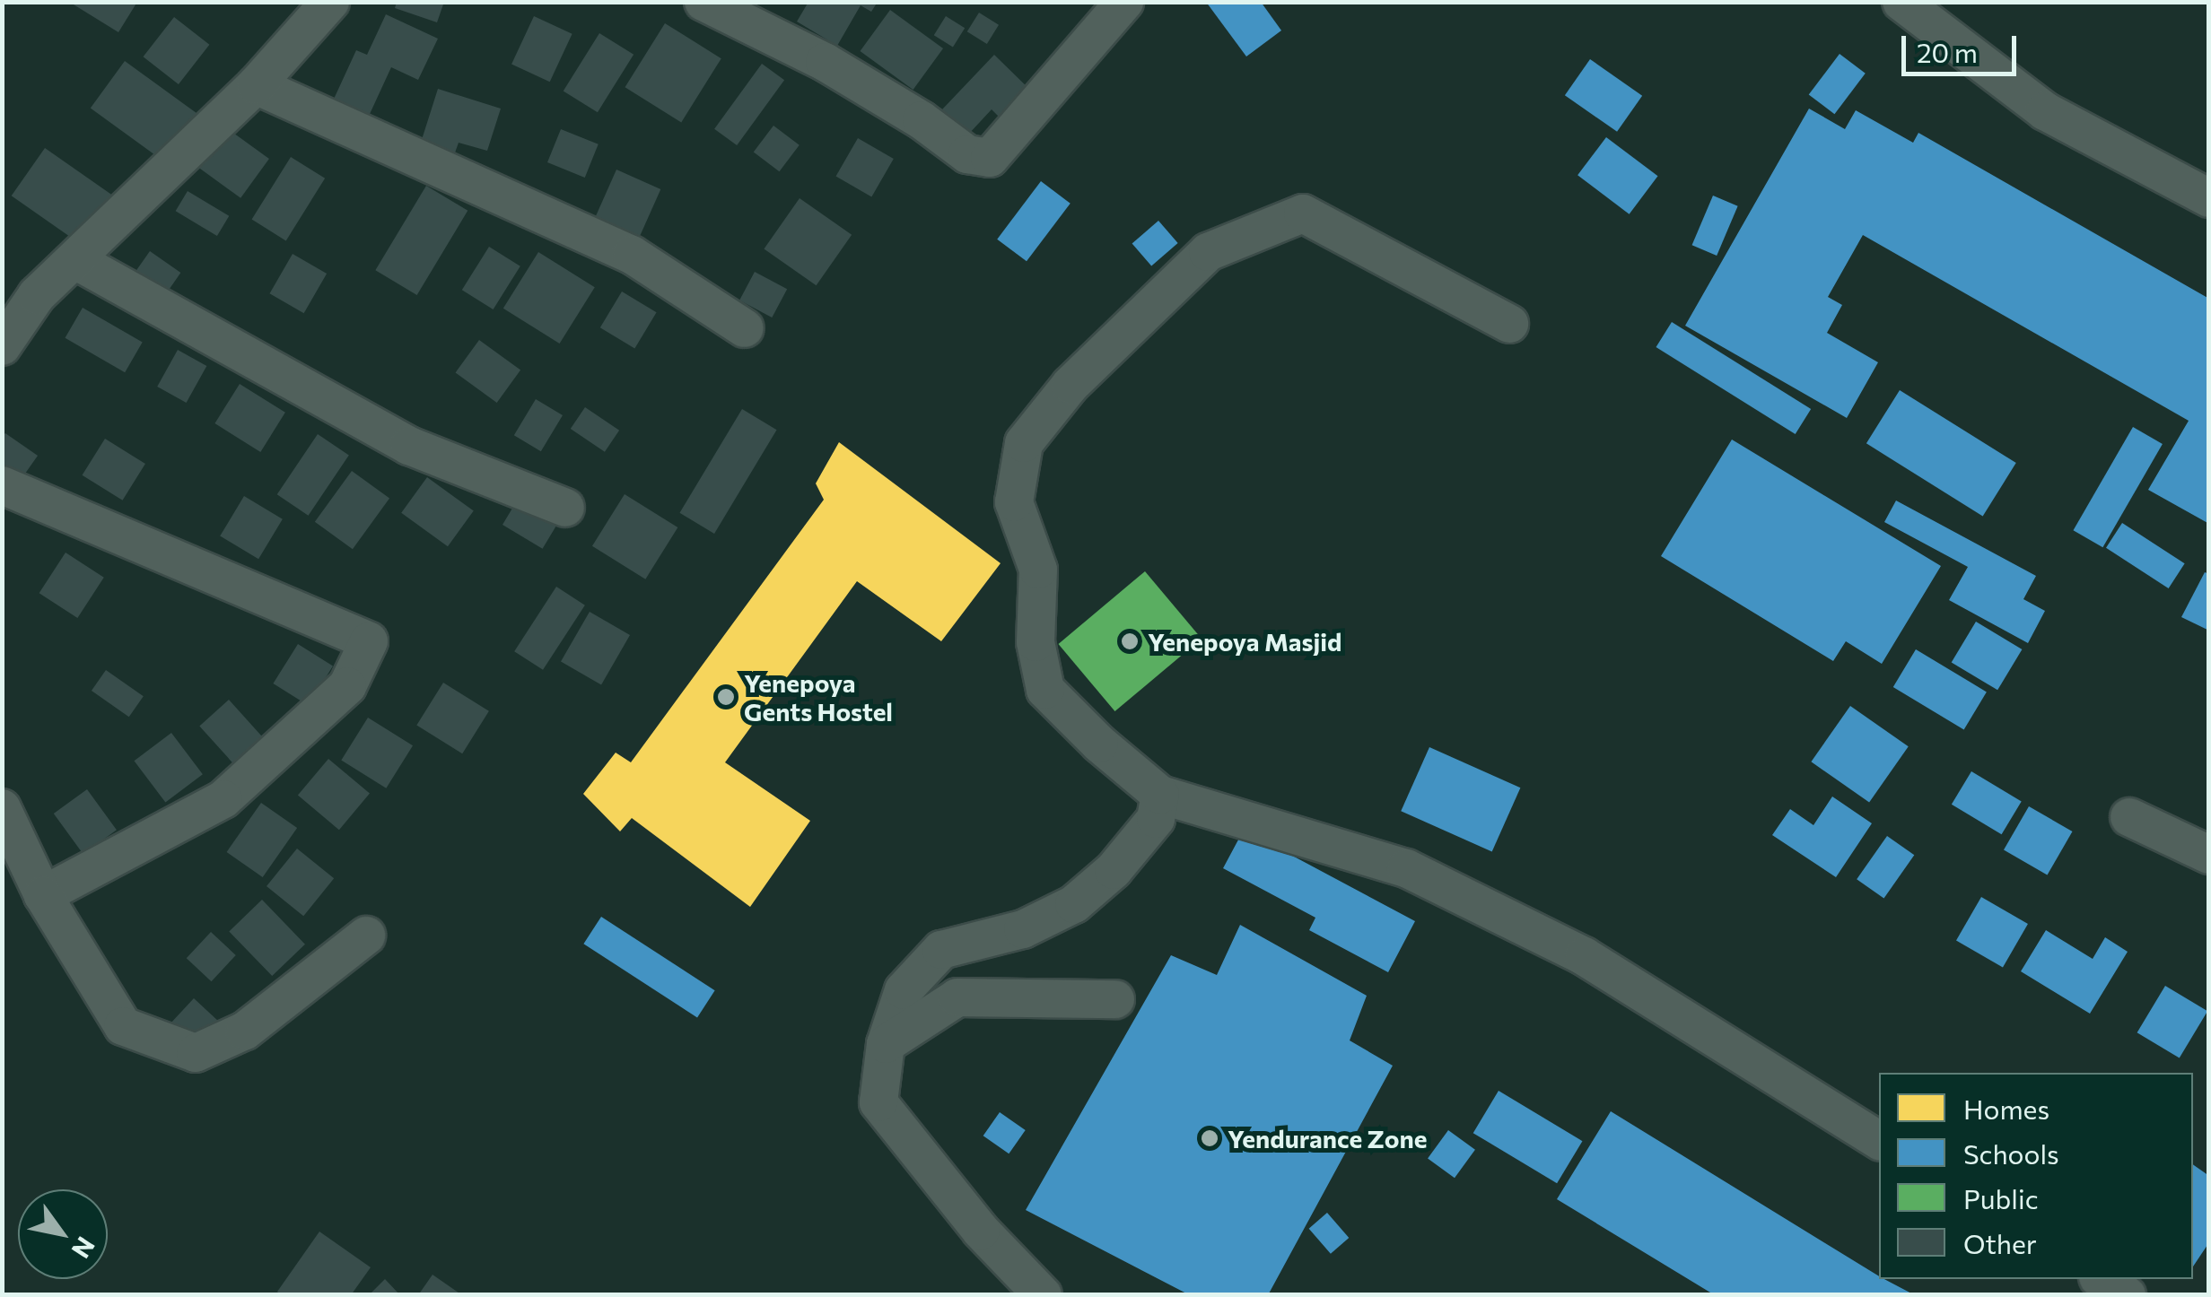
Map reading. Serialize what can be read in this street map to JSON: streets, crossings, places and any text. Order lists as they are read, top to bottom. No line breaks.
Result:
{"places":["Yenepoya Masjid","Yenepoya Gents Hostel","Yendurance Zone"],"legend":["Homes","Schools","Public","Other"],"scale_bar":"20 m","north":"bottom right"}
